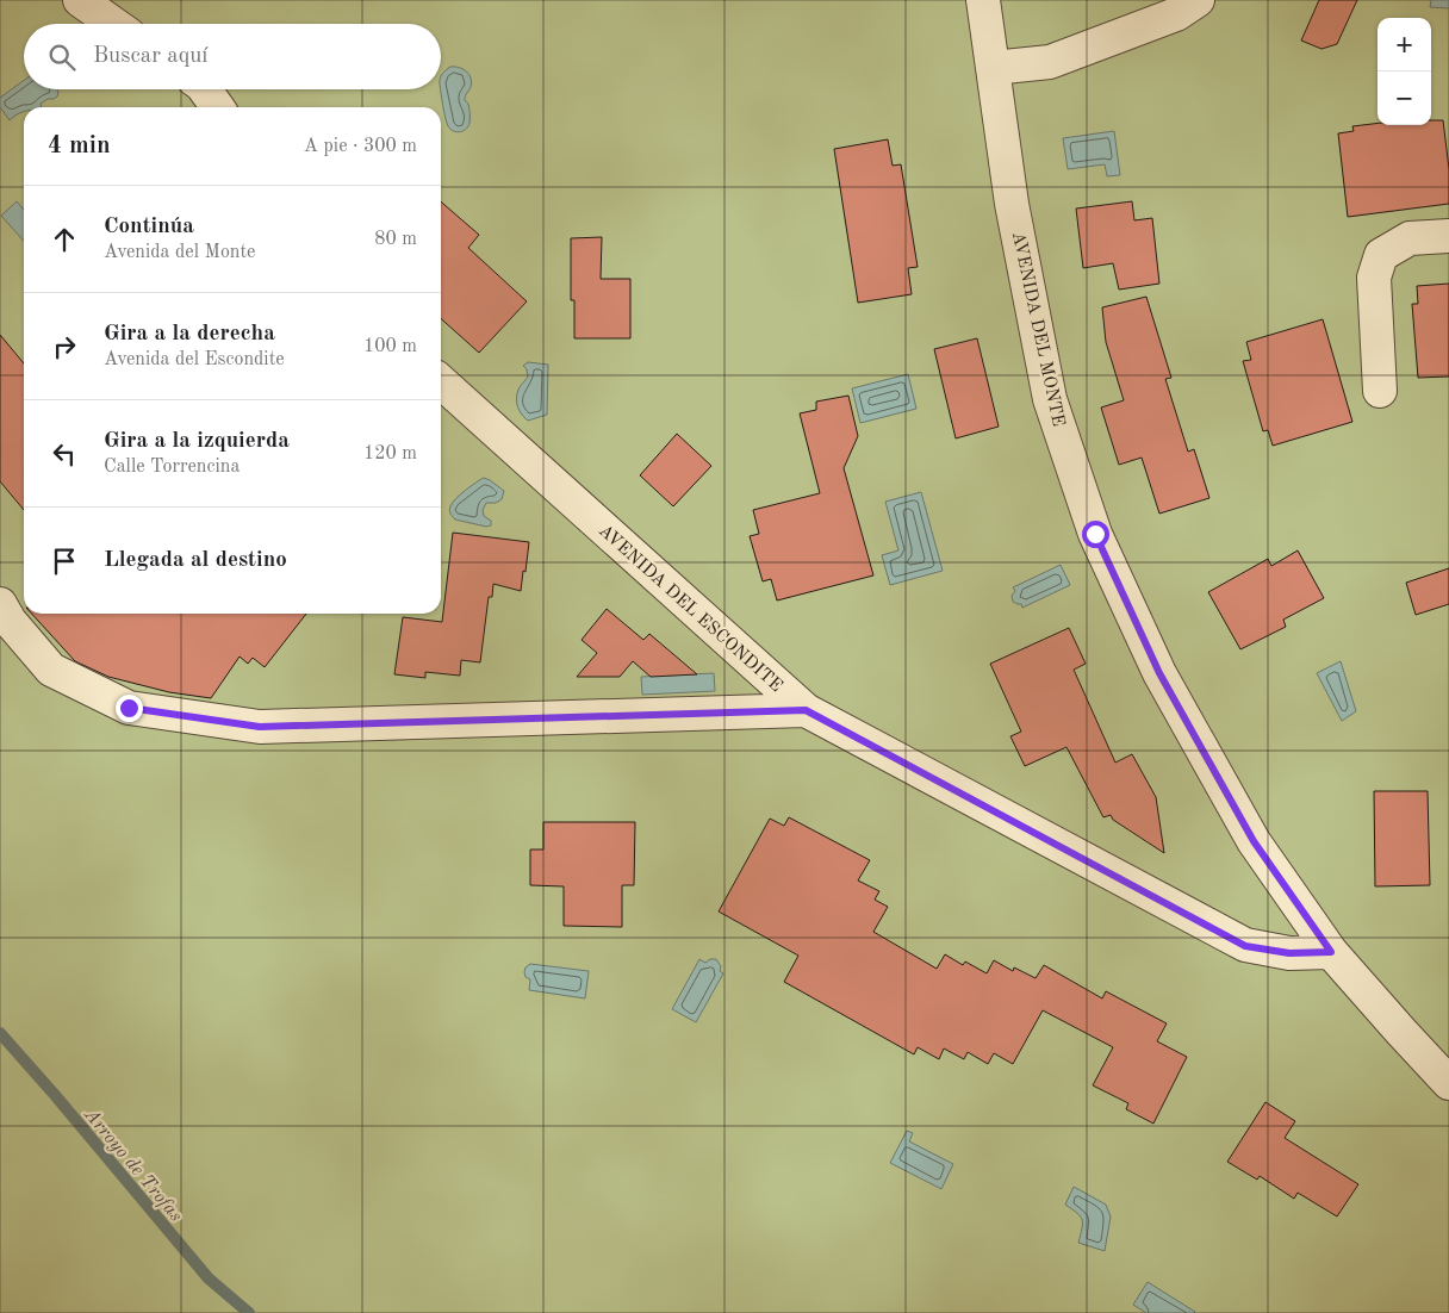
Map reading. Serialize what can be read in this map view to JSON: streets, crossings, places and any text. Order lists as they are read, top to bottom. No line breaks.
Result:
{"streets":{"street":["AVENIDA DEL MONTE","AVENIDA DEL ESCONDITE"]},"crossings":[["AVENIDA DEL MONTE","AVENIDA DEL ESCONDITE"]],"water":["Arroyo de Trofas"],"page":{"map_buttons":["+","−"],"search":"Buscar aquí","heading":["4 min","A pie · 300 m"],"list":[["Continúa","Avenida del Monte","80 m"],["Gira a la derecha","Avenida del Escondite","100 m"],["Gira a la izquierda","Calle Torrencina","120 m"],"Llegada al destino"]}}
